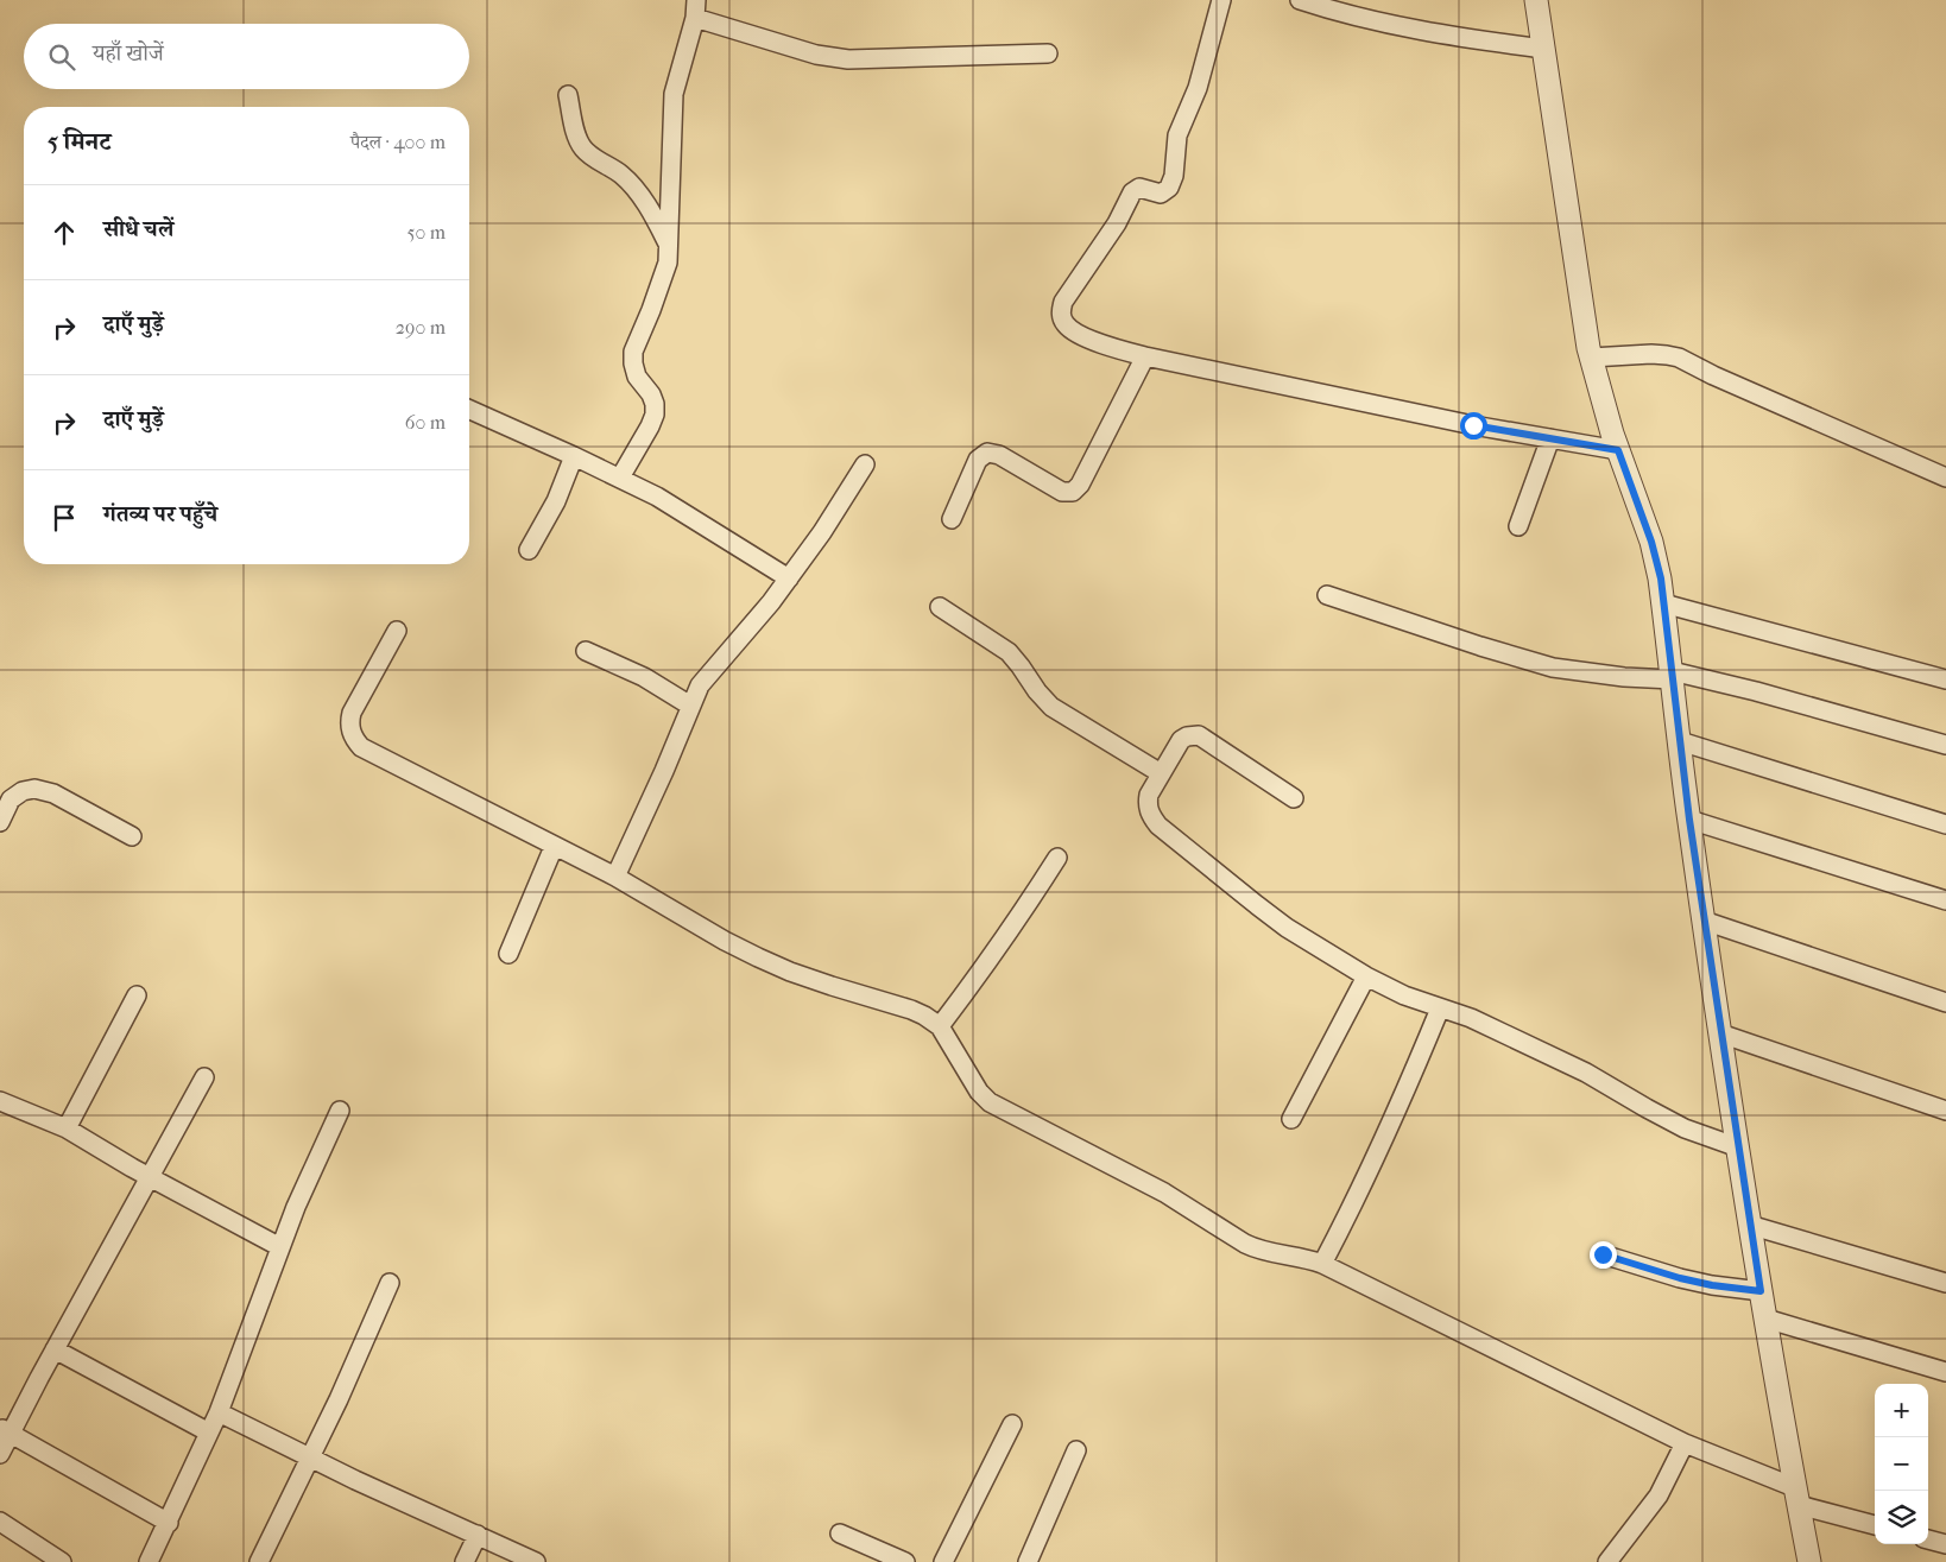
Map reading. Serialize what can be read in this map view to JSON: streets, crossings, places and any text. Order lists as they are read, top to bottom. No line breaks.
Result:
{"page":{"search":"यहाँ खोजें","heading":["5 मिनट","पैदल · 400 m"],"list":[["सीधे चलें","50 m"],["दाएँ मुड़ें","290 m"],["दाएँ मुड़ें","60 m"],"गंतव्य पर पहुँचे"],"map_buttons":["+","−"]}}
